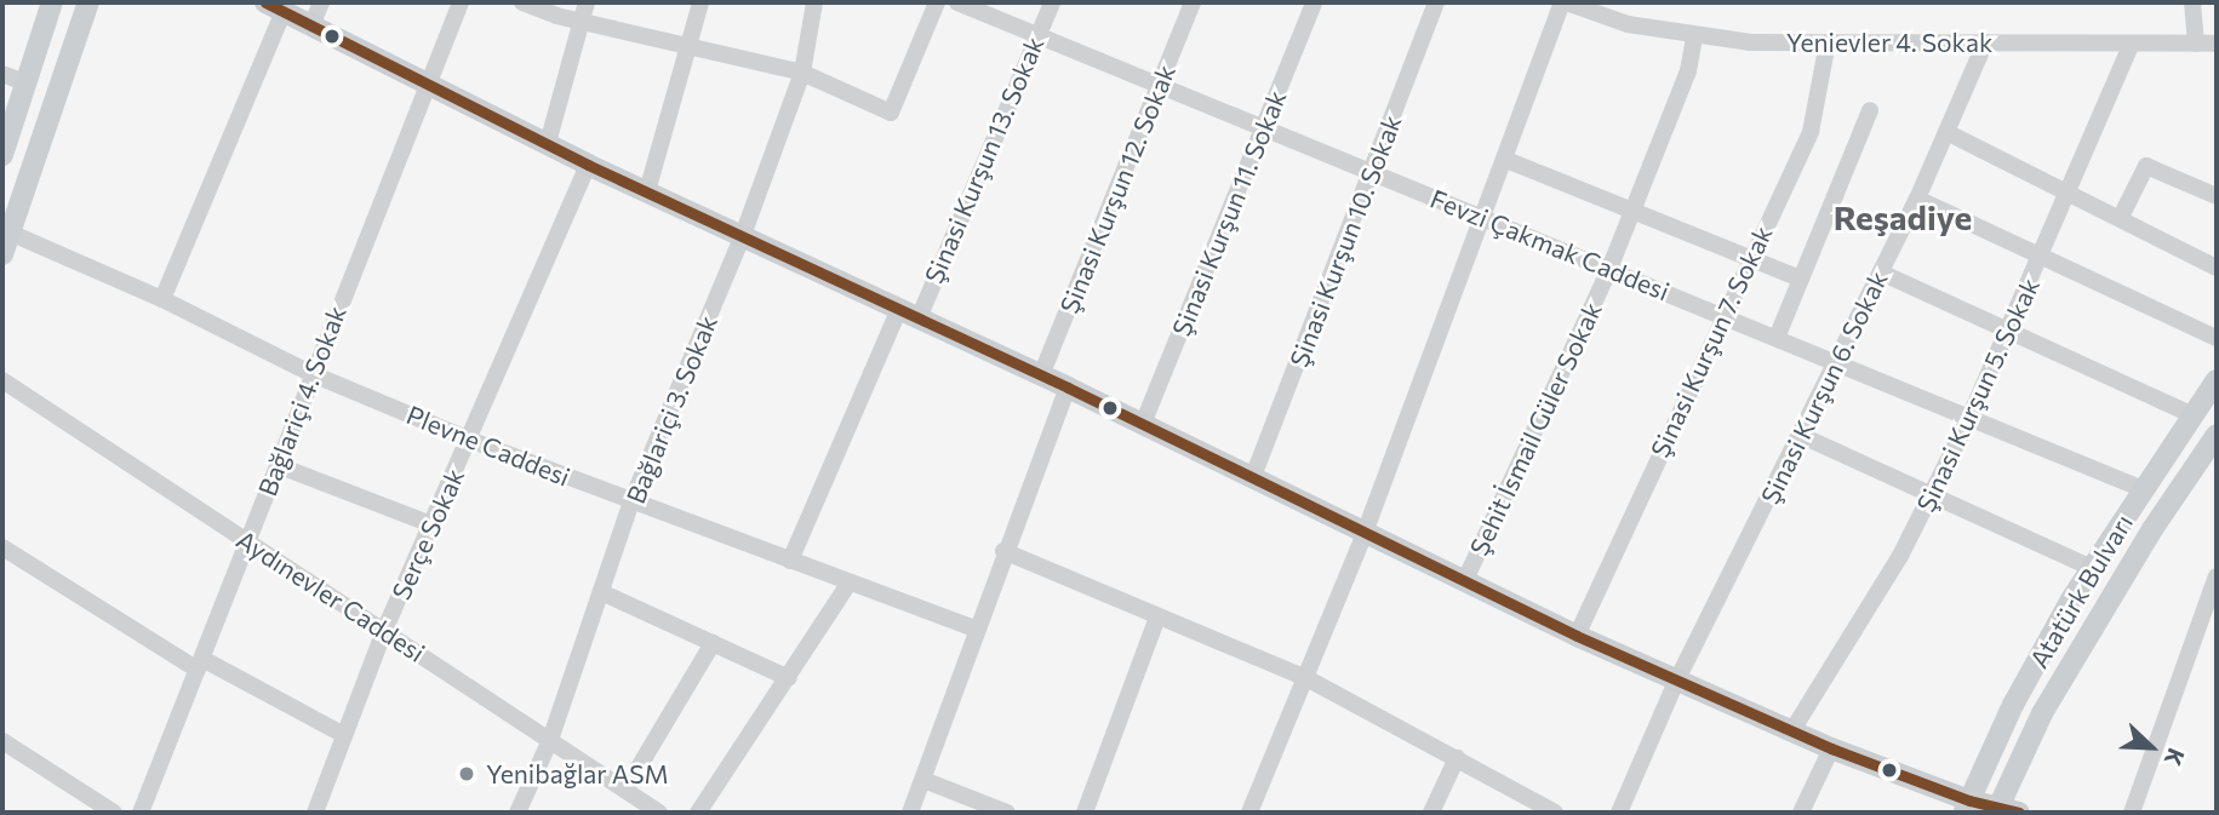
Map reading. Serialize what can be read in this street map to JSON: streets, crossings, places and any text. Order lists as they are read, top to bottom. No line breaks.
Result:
{"streets":{"main road":["Atatürk Bulvarı"],"street":["Yenievler 4. Sokak","Şinasi Kurşun 13. Sokak","Şinasi Kurşun 12. Sokak","Şinasi Kurşun 11. Sokak","Şinasi Kurşun 10. Sokak","Fevzi Çakmak Caddesi","Şinasi Kurşun 7. Sokak","Şinasi Kurşun 6. Sokak","Şinasi Kurşun 5. Sokak","Bağlariçi 4. Sokak","Bağlariçi 3. Sokak","Şehit İsmail Güler Sokak","Plevne Caddesi","Serçe Sokak","Aydınevler Caddesi"]},"crossings":[["Yenievler 4. Sokak","Şinasi Kurşun 7. Sokak"],["Yenievler 4. Sokak","Şinasi Kurşun 6. Sokak"],["Yenievler 4. Sokak","Şinasi Kurşun 5. Sokak"],["Yenievler 4. Sokak","Şehit İsmail Güler Sokak"],["Şinasi Kurşun 13. Sokak","Fevzi Çakmak Caddesi"],["Şinasi Kurşun 13. Sokak","Plevne Caddesi"],["Şinasi Kurşun 12. Sokak","Fevzi Çakmak Caddesi"],["Şinasi Kurşun 11. Sokak","Fevzi Çakmak Caddesi"],["Şinasi Kurşun 10. Sokak","Fevzi Çakmak Caddesi"],["Fevzi Çakmak Caddesi","Şinasi Kurşun 7. Sokak"],["Fevzi Çakmak Caddesi","Şinasi Kurşun 6. Sokak"],["Fevzi Çakmak Caddesi","Şinasi Kurşun 5. Sokak"],["Fevzi Çakmak Caddesi","Şehit İsmail Güler Sokak"],["Fevzi Çakmak Caddesi","Atatürk Bulvarı"],["Bağlariçi 4. Sokak","Plevne Caddesi"],["Bağlariçi 4. Sokak","Aydınevler Caddesi"],["Bağlariçi 3. Sokak","Plevne Caddesi"],["Bağlariçi 3. Sokak","Aydınevler Caddesi"],["Plevne Caddesi","Serçe Sokak"],["Serçe Sokak","Aydınevler Caddesi"]],"districts":["Reşadiye"],"places":["Yenibağlar ASM"],"north":"bottom right"}
